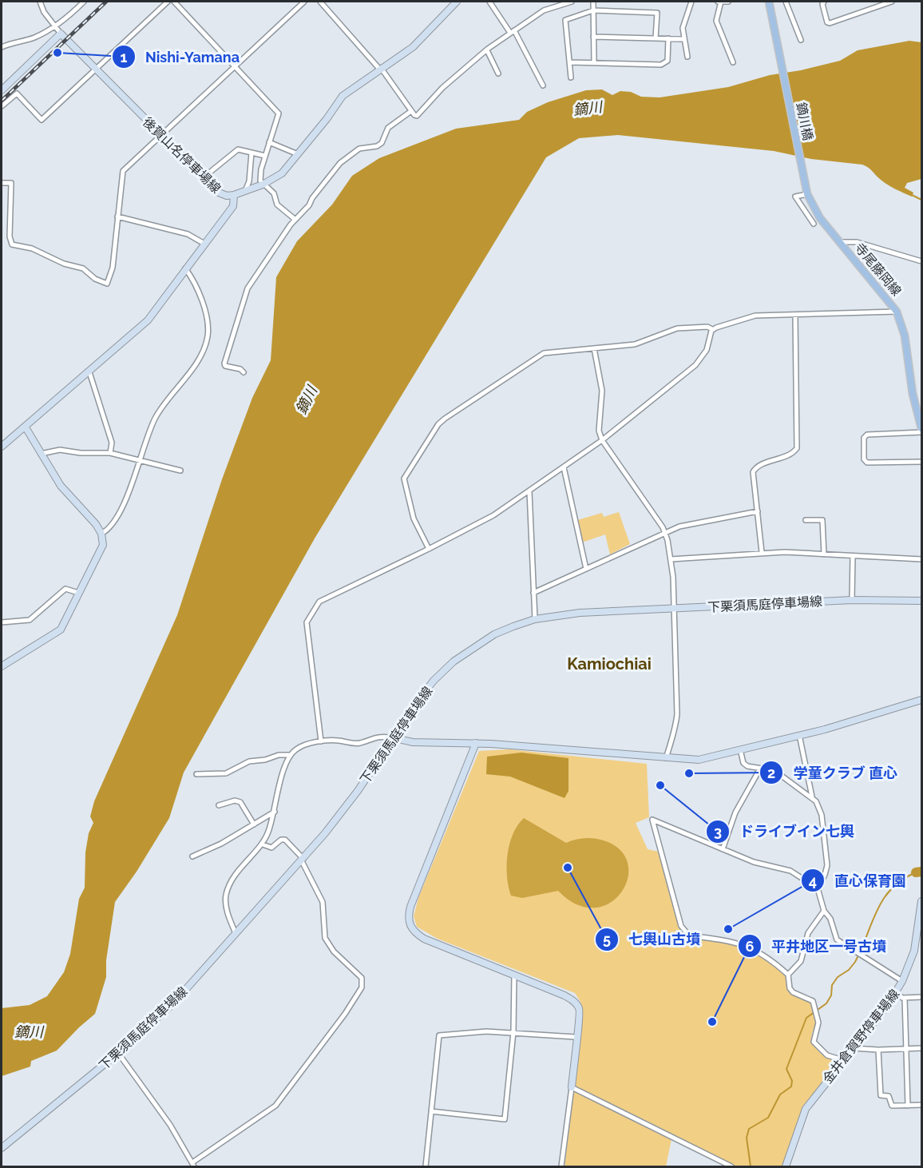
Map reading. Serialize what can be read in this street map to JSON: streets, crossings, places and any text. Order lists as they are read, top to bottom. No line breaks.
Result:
{"streets":{"main road":["鏑川橋","後賀山名停車場線","寺尾藤岡線","下栗須馬庭停車場線","金井倉賀野停車場線"]},"crossings":[["鏑川橋","寺尾藤岡線"]],"districts":["Kamiochiai"],"water":["鏑川"],"places":["Nishi-Yamana","学童クラブ 直心","ドライブイン七輿","七輿山古墳","直心保育園","平井地区一号古墳"]}
